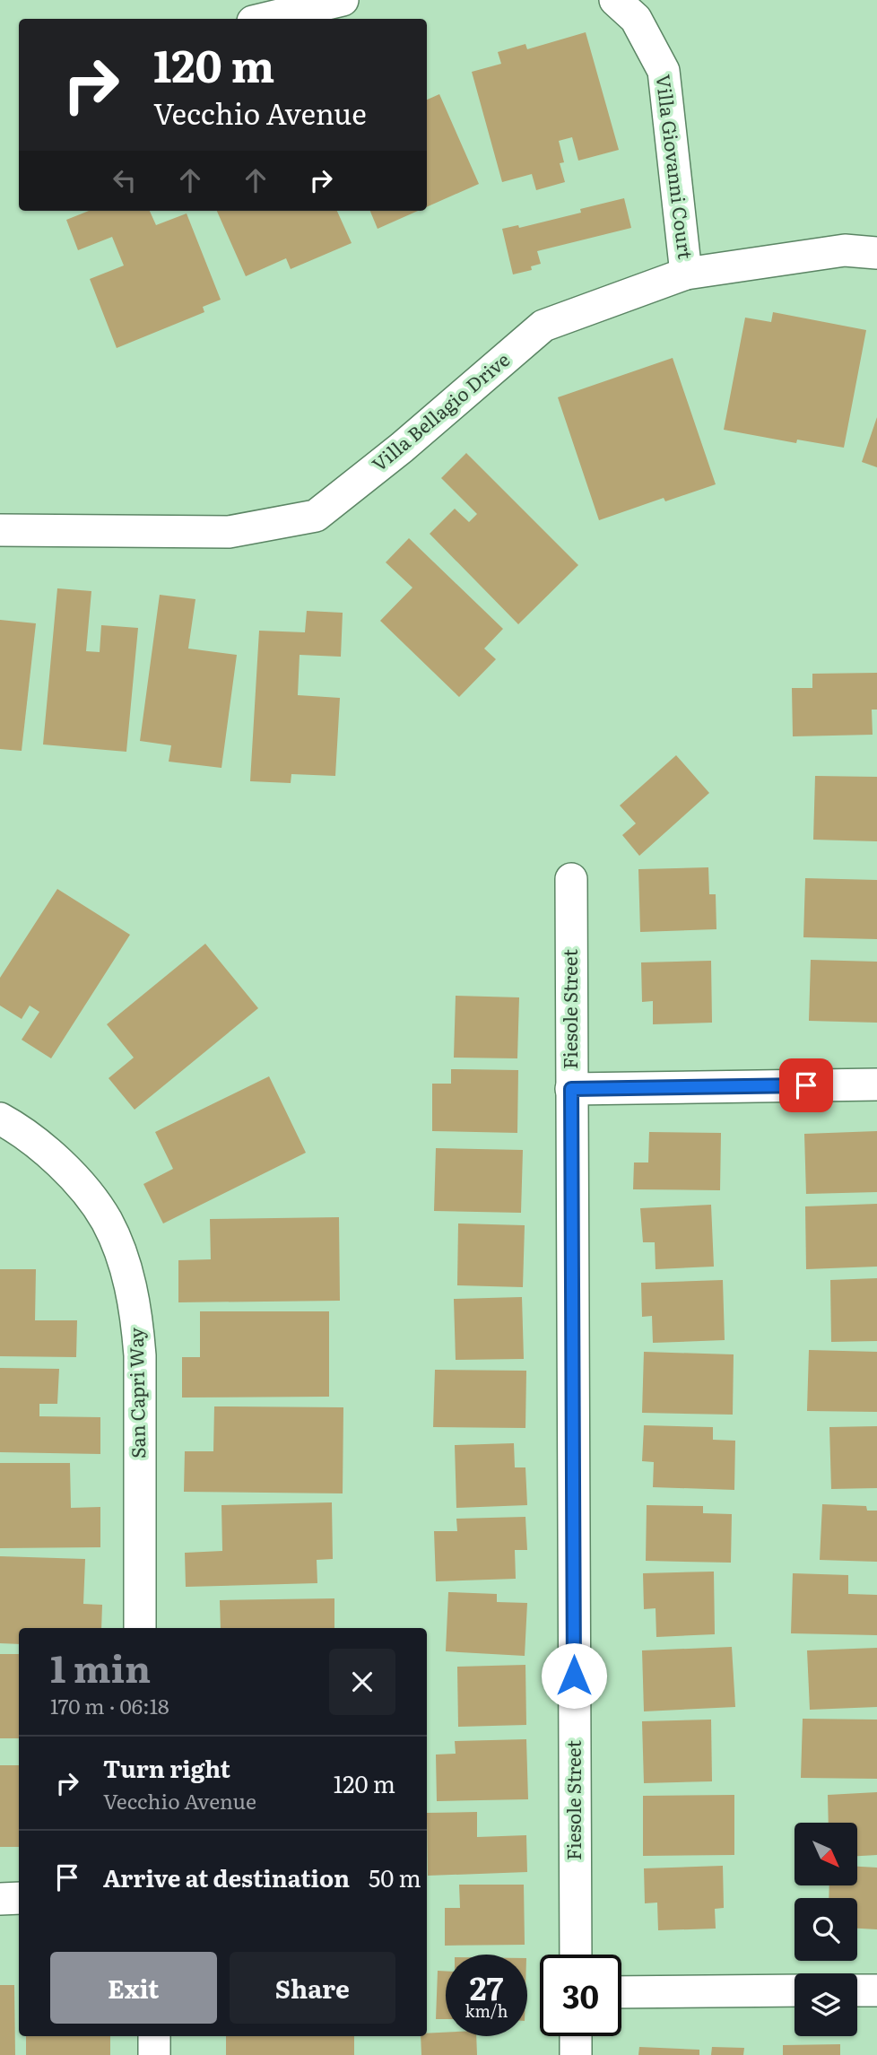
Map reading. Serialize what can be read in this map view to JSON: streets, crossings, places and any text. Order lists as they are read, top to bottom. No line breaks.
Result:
{"streets":{"street":["Villa Giovanni Court","Villa Bellagio Drive","Fiesole Street","San Capri Way"]},"crossings":[["Villa Giovanni Court","Villa Bellagio Drive"]],"north":"bottom right","page":{"turn":["120 m","Vecchio Avenue"],"heading":["1 min","170 m · 06:18"],"list":[{"name":"Turn right","note":"Vecchio Avenue","value":"120 m"},{"name":"Arrive at destination","value":"50 m"}],"buttons":["Exit","Share"],"speed":"27 km/h","limit":"30"}}
